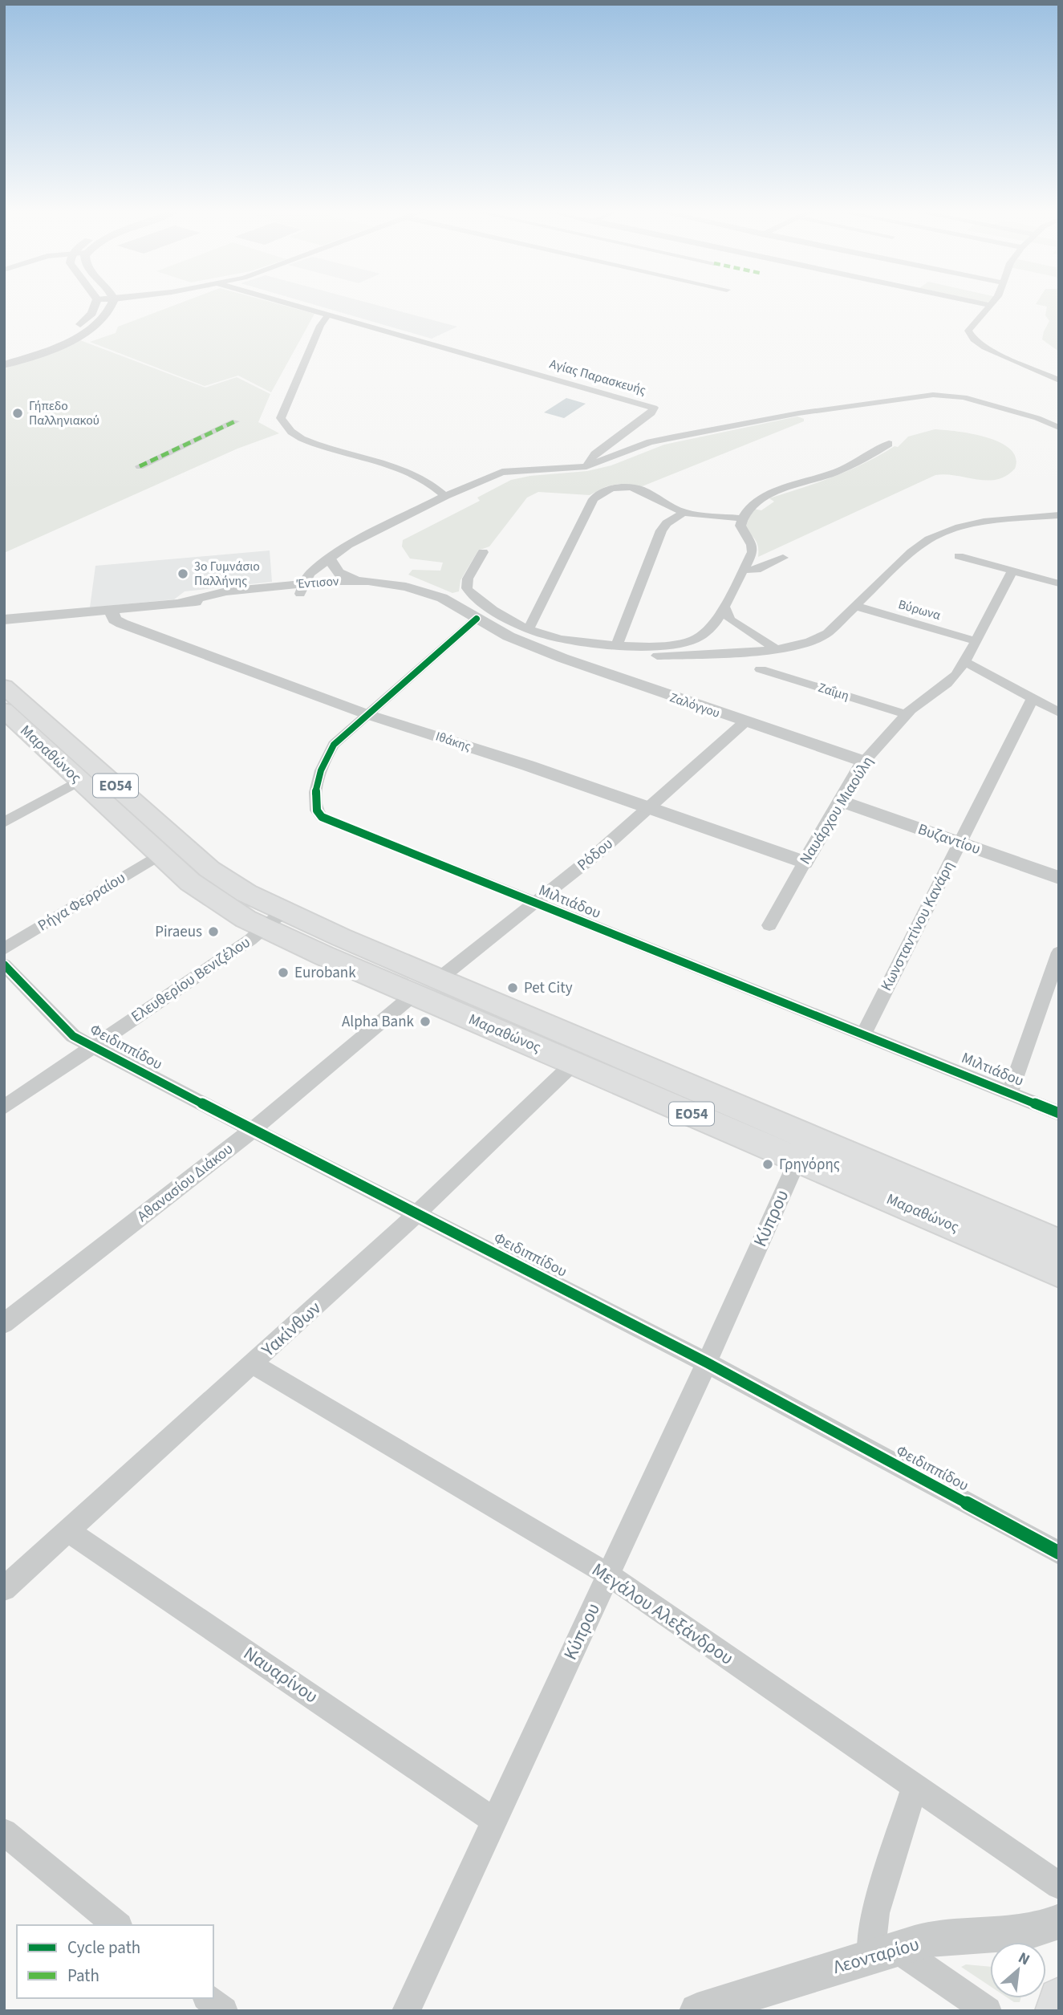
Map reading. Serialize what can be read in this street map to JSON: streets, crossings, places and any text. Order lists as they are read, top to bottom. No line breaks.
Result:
{"streets":{"main road":["Μαραθώνος","ΕΟ54"],"street":["Αγίας Παρασκευής","Έντισον","Βύρωνα","Ζαΐμη","Ζαλόγγου","Ιθάκης","Ναυάρχου Μιαούλη","Βυζαντίου","Ρόδου","Ρήγα Φερραίου","Μιλτιάδου","Κωνσταντίνου Κανάρη","Ελευθερίου Βενιζέλου","Φειδιππίδου","Αθανασίου Διάκου","Κύπρου","Υακίνθων","Μεγάλου Αλεξάνδρου","Ναυαρίνου","Λεονταρίου"]},"crossings":[["Έντισον","Ζαλόγγου"],["Έντισον","Ιθάκης"],["Έντισον","Μιλτιάδου"],["Βύρωνα","Ναυάρχου Μιαούλη"],["Ζαΐμη","Ναυάρχου Μιαούλη"],["Ζαλόγγου","Ναυάρχου Μιαούλη"],["Ζαλόγγου","Ρόδου"],["Ιθάκης","Ναυάρχου Μιαούλη"],["Ιθάκης","Ρόδου"],["Ιθάκης","Μιλτιάδου"],["Μαραθώνος","Ρόδου"],["Μαραθώνος","Ρήγα Φερραίου"],["Μαραθώνος","Ελευθερίου Βενιζέλου"],["Μαραθώνος","Αθανασίου Διάκου"],["Μαραθώνος","Κύπρου"],["Μαραθώνος","Υακίνθων"],["Ναυάρχου Μιαούλη","Βυζαντίου"],["Βυζαντίου","Κωνσταντίνου Κανάρη"],["Ρόδου","Μιλτιάδου"],["Μιλτιάδου","Κωνσταντίνου Κανάρη"],["Ελευθερίου Βενιζέλου","Φειδιππίδου"],["Φειδιππίδου","Αθανασίου Διάκου"],["Φειδιππίδου","Κύπρου"],["Φειδιππίδου","Υακίνθων"],["Κύπρου","Μεγάλου Αλεξάνδρου"],["Κύπρου","Ναυαρίνου"],["Υακίνθων","Μεγάλου Αλεξάνδρου"],["Υακίνθων","Ναυαρίνου"]],"places":["Γήπεδο Παλληνιακού","3ο Γυμνάσιο Παλλήνης","Piraeus","Eurobank","Pet City","Alpha Bank","Γρηγόρης"],"legend":["Cycle path","Path"],"north":"top right"}
